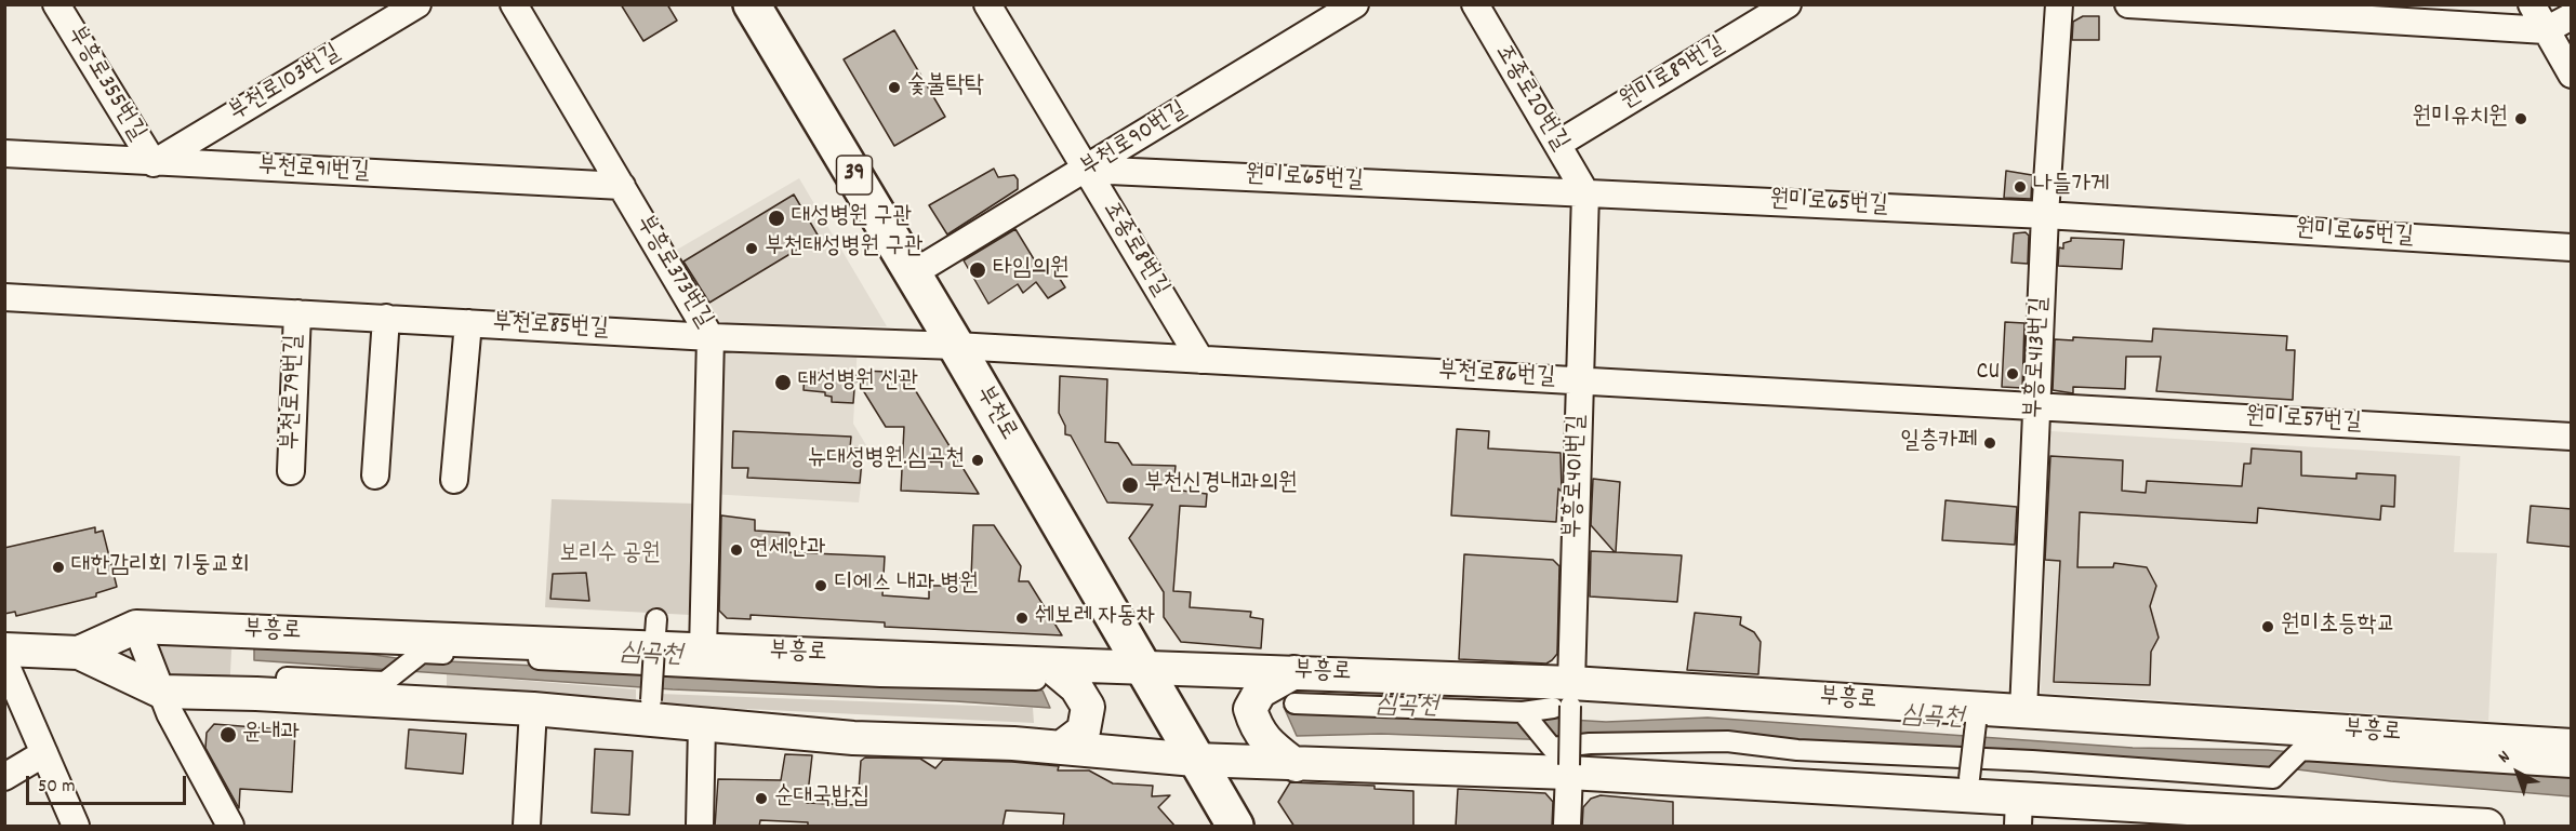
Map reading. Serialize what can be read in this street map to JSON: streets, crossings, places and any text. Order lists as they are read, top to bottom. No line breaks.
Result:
{"streets":{"main road":["39","부천로"],"street":["원미로89번길","부흥로355번길","부천로103번길","조종로20번길","부천로90번길","부천로91번길","원미로65번길","조종로8번길","부흥로373번길","부천로85번길","부흥로413번길","부천로86번길","부천로79번길","원미로57번길","부흥로401번길","부흥로"]},"crossings":[["원미로89번길","조종로20번길"],["부흥로355번길","부천로103번길"],["부흥로355번길","부천로91번길"],["부천로103번길","부천로91번길"],["조종로20번길","원미로65번길"],["조종로20번길","부흥로401번길"],["부천로90번길","원미로65번길"],["부천로90번길","조종로8번길"],["부천로90번길","부천로"],["부천로91번길","부흥로373번길"],["원미로65번길","조종로8번길"],["원미로65번길","부흥로413번길"],["원미로65번길","부흥로401번길"],["조종로8번길","부천로86번길"],["부흥로373번길","부천로85번길"],["부흥로373번길","부흥로"],["부천로85번길","부천로86번길"],["부천로85번길","부천로79번길"],["부천로85번길","부천로"],["부흥로413번길","부천로86번길"],["부흥로413번길","원미로57번길"],["부흥로413번길","부흥로"],["부천로86번길","부천로"],["부천로86번길","원미로57번길"],["부천로86번길","부흥로401번길"],["부천로","부흥로"],["부흥로401번길","부흥로"]],"water":["심곡천"],"parks":["보리수 공원"],"places":["숯불탁탁","원미유치원","나들가게","대성병원 구관","부천대성병원 구관","타임의원","CU","대성병원 신관","일층카페","뉴대성병원.심곡천","부천신경내과의원","연세안과","대한감리회 기둥교회","디에스 내과 병원","쉐보레 자동차","원미초등학교","윤내과","순대국밥집"],"scale_bar":"50 m","north":"top left"}
